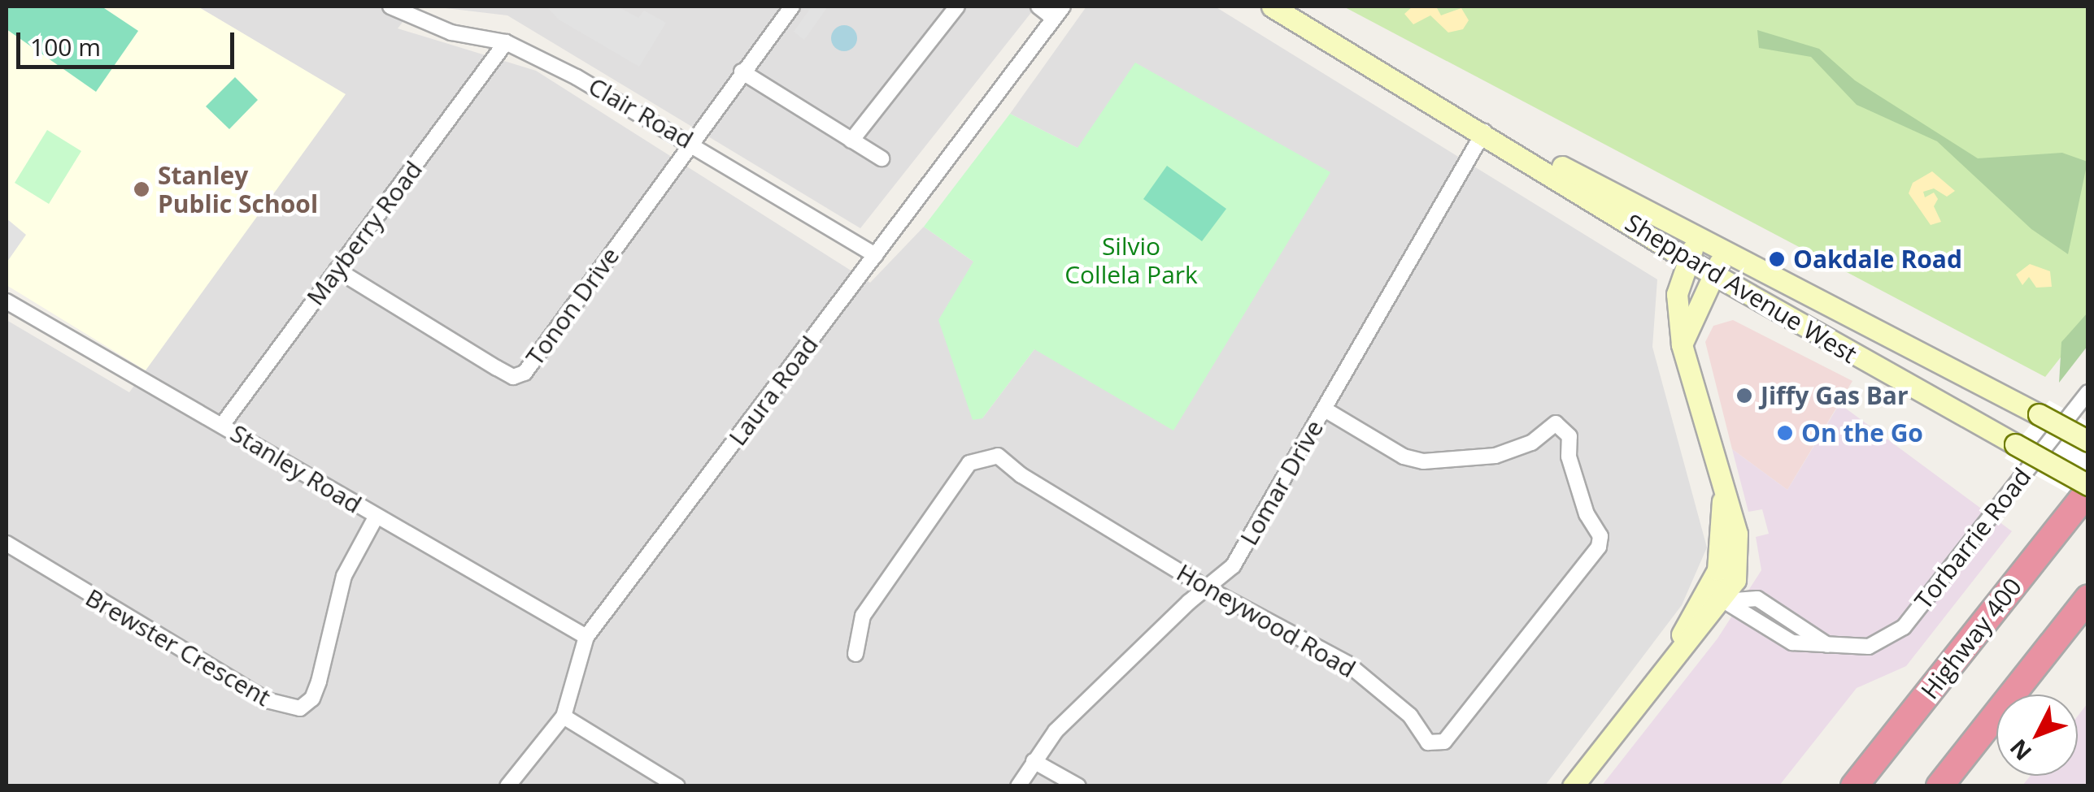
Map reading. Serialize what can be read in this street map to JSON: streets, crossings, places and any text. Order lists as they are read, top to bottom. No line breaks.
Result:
{"streets":{"highway":["Highway 400"],"main road":["Sheppard Avenue West"],"street":["Clair Road","Mayberry Road","Tonon Drive","Laura Road","Stanley Road","Lomar Drive","Torbarrie Road","Honeywood Road","Brewster Crescent"]},"crossings":[["Clair Road","Mayberry Road"],["Clair Road","Tonon Drive"],["Clair Road","Laura Road"],["Mayberry Road","Tonon Drive"],["Mayberry Road","Stanley Road"],["Sheppard Avenue West","Lomar Drive"],["Laura Road","Stanley Road"],["Stanley Road","Brewster Crescent"],["Lomar Drive","Honeywood Road"]],"parks":["Silvio Collela Park"],"places":["Stanley Public School","Oakdale Road","Jiffy Gas Bar","On the Go"],"scale_bar":"100 m","north":"bottom left"}
